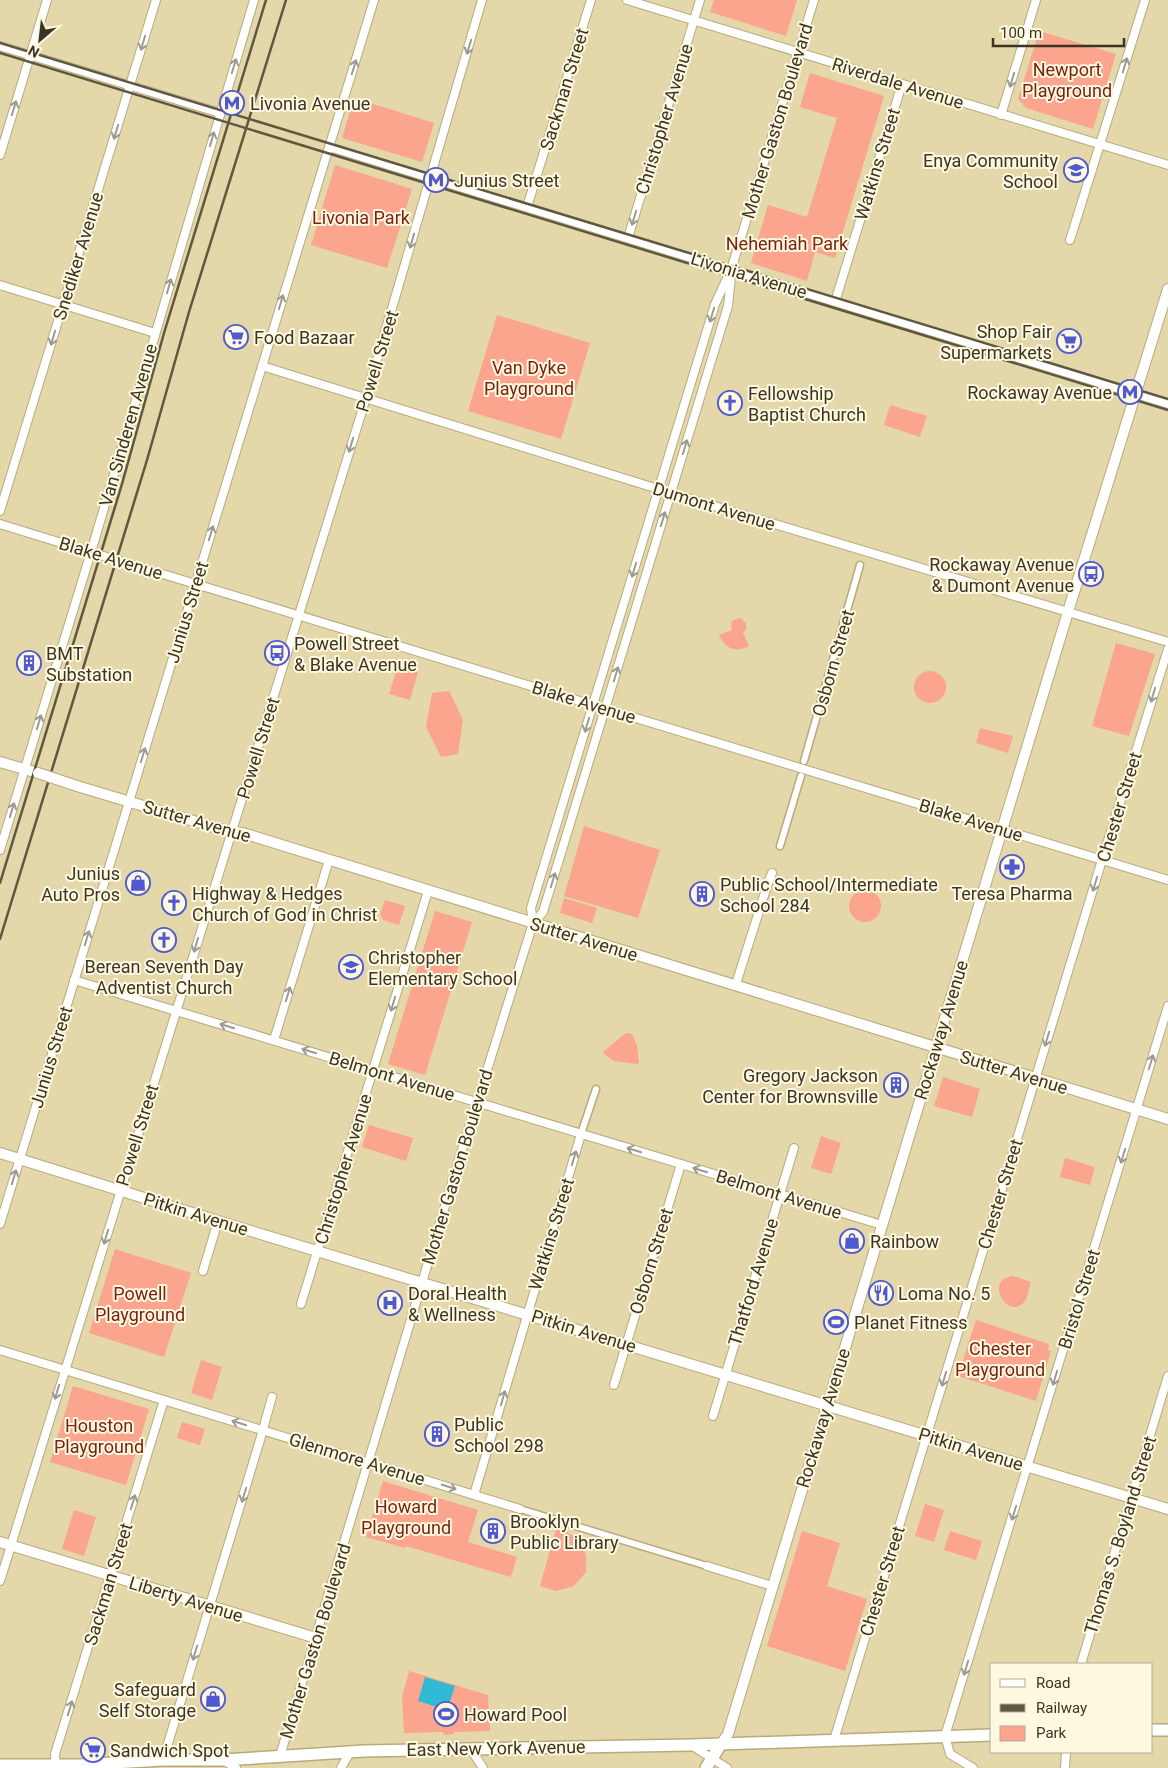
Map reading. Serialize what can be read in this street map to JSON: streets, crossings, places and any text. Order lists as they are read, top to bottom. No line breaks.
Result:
{"streets":{"main road":["Rockaway Avenue","East New York Avenue"],"street":["Riverdale Avenue","Sackman Street","Christopher Avenue","Mother Gaston Boulevard","Watkins Street","Snediker Avenue","Livonia Avenue","Powell Street","Van Sinderen Avenue","Dumont Avenue","Blake Avenue","Junius Street","Osborn Street","Chester Street","Sutter Avenue","Belmont Avenue","Pitkin Avenue","Thatford Avenue","Bristol Street","Glenmore Avenue","Thomas S. Boyland Street","Liberty Avenue"]},"crossings":[["Riverdale Avenue","Christopher Avenue"],["Riverdale Avenue","Mother Gaston Boulevard"],["Riverdale Avenue","Watkins Street"],["Sackman Street","Livonia Avenue"],["Sackman Street","Glenmore Avenue"],["Sackman Street","Liberty Avenue"],["Sackman Street","East New York Avenue"],["Christopher Avenue","Livonia Avenue"],["Christopher Avenue","Sutter Avenue"],["Christopher Avenue","Belmont Avenue"],["Christopher Avenue","Pitkin Avenue"],["Mother Gaston Boulevard","Livonia Avenue"],["Mother Gaston Boulevard","Dumont Avenue"],["Mother Gaston Boulevard","Blake Avenue"],["Mother Gaston Boulevard","Sutter Avenue"],["Mother Gaston Boulevard","Belmont Avenue"],["Mother Gaston Boulevard","Pitkin Avenue"],["Mother Gaston Boulevard","Glenmore Avenue"],["Mother Gaston Boulevard","Liberty Avenue"],["Mother Gaston Boulevard","East New York Avenue"],["Watkins Street","Livonia Avenue"],["Watkins Street","Belmont Avenue"],["Watkins Street","Pitkin Avenue"],["Watkins Street","Glenmore Avenue"],["Livonia Avenue","Powell Street"],["Livonia Avenue","Junius Street"],["Livonia Avenue","Rockaway Avenue"],["Powell Street","Dumont Avenue"],["Powell Street","Blake Avenue"],["Powell Street","Sutter Avenue"],["Powell Street","Belmont Avenue"],["Powell Street","Pitkin Avenue"],["Powell Street","Glenmore Avenue"],["Powell Street","Liberty Avenue"],["Van Sinderen Avenue","Blake Avenue"],["Van Sinderen Avenue","Sutter Avenue"],["Dumont Avenue","Junius Street"],["Dumont Avenue","Rockaway Avenue"],["Blake Avenue","Junius Street"],["Blake Avenue","Chester Street"],["Blake Avenue","Rockaway Avenue"],["Junius Street","Sutter Avenue"],["Junius Street","Belmont Avenue"],["Junius Street","Pitkin Avenue"],["Osborn Street","Belmont Avenue"],["Osborn Street","Pitkin Avenue"],["Chester Street","Sutter Avenue"],["Chester Street","Pitkin Avenue"],["Chester Street","East New York Avenue"],["Sutter Avenue","Rockaway Avenue"],["Sutter Avenue","Bristol Street"],["Rockaway Avenue","Belmont Avenue"],["Rockaway Avenue","Pitkin Avenue"],["Rockaway Avenue","Glenmore Avenue"],["Rockaway Avenue","East New York Avenue"],["Belmont Avenue","Thatford Avenue"],["Pitkin Avenue","Thatford Avenue"],["Pitkin Avenue","Bristol Street"],["Pitkin Avenue","Thomas S. Boyland Street"],["Bristol Street","East New York Avenue"]],"one_way":["Sackman Street","Christopher Avenue","Watkins Street","Snediker Avenue","Powell Street","Van Sinderen Avenue","Junius Street","Chester Street","Belmont Avenue"],"parks":["Newport Playground","Livonia Park","Nehemiah Park","Van Dyke Playground","Powell Playground","Chester Playground","Houston Playground","Howard Playground"],"places":{"metro station":["Livonia Avenue","Junius Street","Rockaway Avenue"],"school or university":["Enya Community School","Christopher Elementary School"],"supermarket":["Food Bazaar","Shop Fair Supermarkets","Sandwich Spot"],"church":["Fellowship Baptist Church","Highway & Hedges Church of God in Christ","Berean Seventh Day Adventist Church"],"bus stop":["Rockaway Avenue & Dumont Avenue","Powell Street & Blake Avenue"],"building":["BMT Substation","Public School/Intermediate School 284","Gregory Jackson Center for Brownsville","Public School 298","Brooklyn Public Library"],"pharmacy":["Teresa Pharma"],"shop":["Junius Auto Pros","Rainbow","Safeguard Self Storage"],"restaurant":["Loma No. 5"],"hospital":["Doral Health & Wellness"],"sports":["Planet Fitness","Howard Pool"]},"legend":["Road","Railway","Park"],"scale_bar":"100 m","north":"bottom left"}
